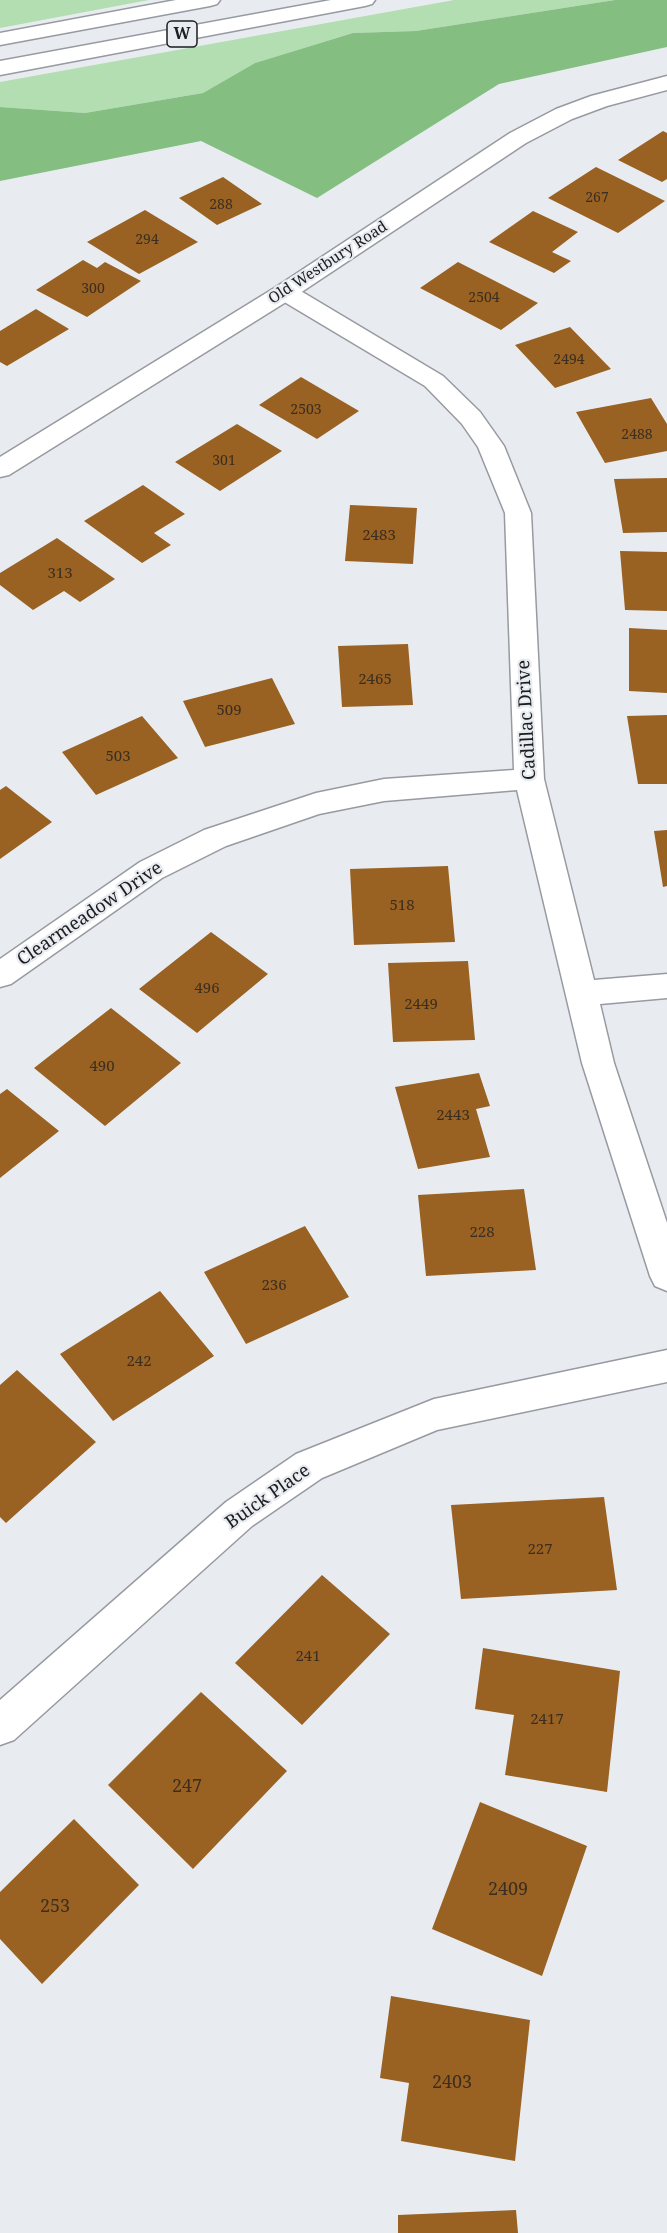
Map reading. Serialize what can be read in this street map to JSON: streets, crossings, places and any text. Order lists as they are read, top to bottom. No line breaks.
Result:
{"streets":{"main road":["W","Old Westbury Road","Cadillac Drive","Clearmeadow Drive","Buick Place"]},"crossings":[["Old Westbury Road","Cadillac Drive"],["Cadillac Drive","Clearmeadow Drive"]],"house_numbers":["267","288","294","300","2504","2494","2503","2488","301","2483","313","2465","509","503","518","496","2449","490","2443","228","236","242","227","241","2417","247","2409","253","2403"]}
